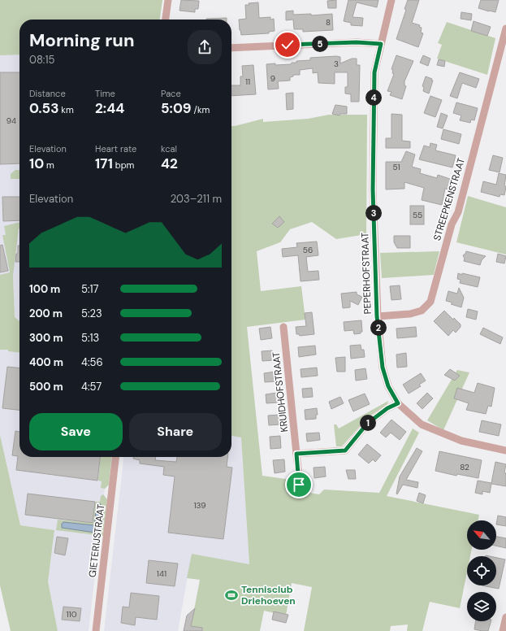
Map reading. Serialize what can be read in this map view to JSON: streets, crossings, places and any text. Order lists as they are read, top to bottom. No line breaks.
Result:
{"streets":{"street":["STREEPKENSTRAAT","PEPERHOFSTRAAT","KRUIDHOFSTRAAT","GIETERIJSTRAAT"]},"crossings":[["STREEPKENSTRAAT","PEPERHOFSTRAAT"]],"places":{"sports":["Tennisclub Driehoeven"]},"house_numbers":["8","3","9","11","94","51","55","56","82","139","141","110"],"north":"top left","page":{"heading":["Morning run","08:15"],"pins":["5","4","3","2","1"],"stats":[["Distance","0.53 km"],["Time","2:44"],["Pace","5:09 /km"],["Elevation","10 m"],["Heart rate","171 bpm"],["kcal","42"]],"chart":["Elevation","203–211 m"],"list":[{"name":"100 m","note":"5:17"},{"name":"200 m","note":"5:23"},{"name":"300 m","note":"5:13"},{"name":"400 m","note":"4:56"},{"name":"500 m","note":"4:57"}],"buttons":["Save","Share"]}}
